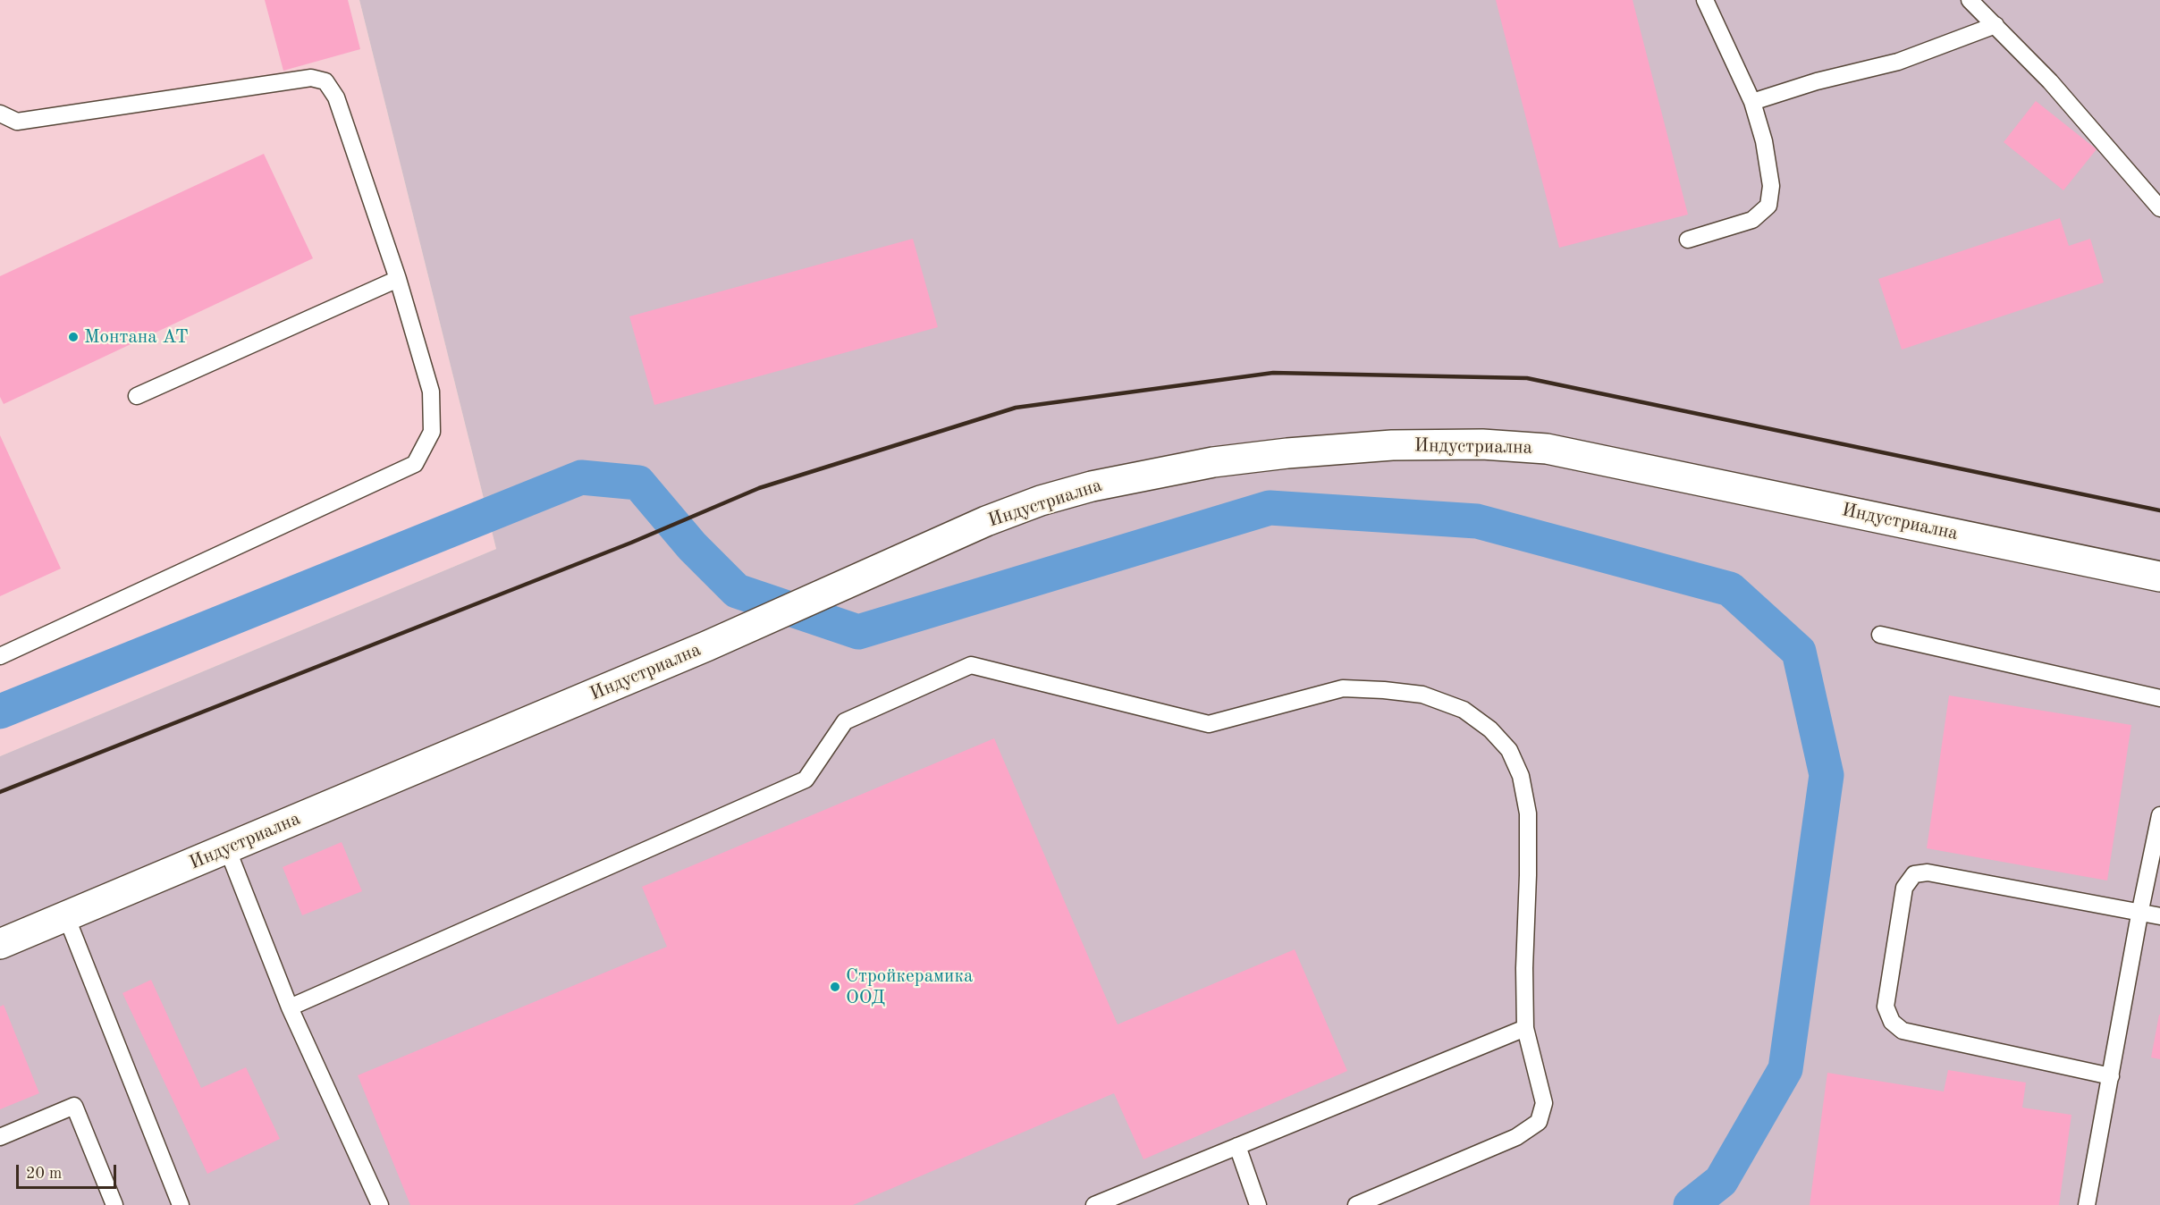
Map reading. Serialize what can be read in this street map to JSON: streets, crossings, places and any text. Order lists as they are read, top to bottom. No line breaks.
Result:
{"streets":{"street":["Индустриална"]},"places":["Монтана АТ","Стройкерамика ООД"],"scale_bar":"20 m"}
